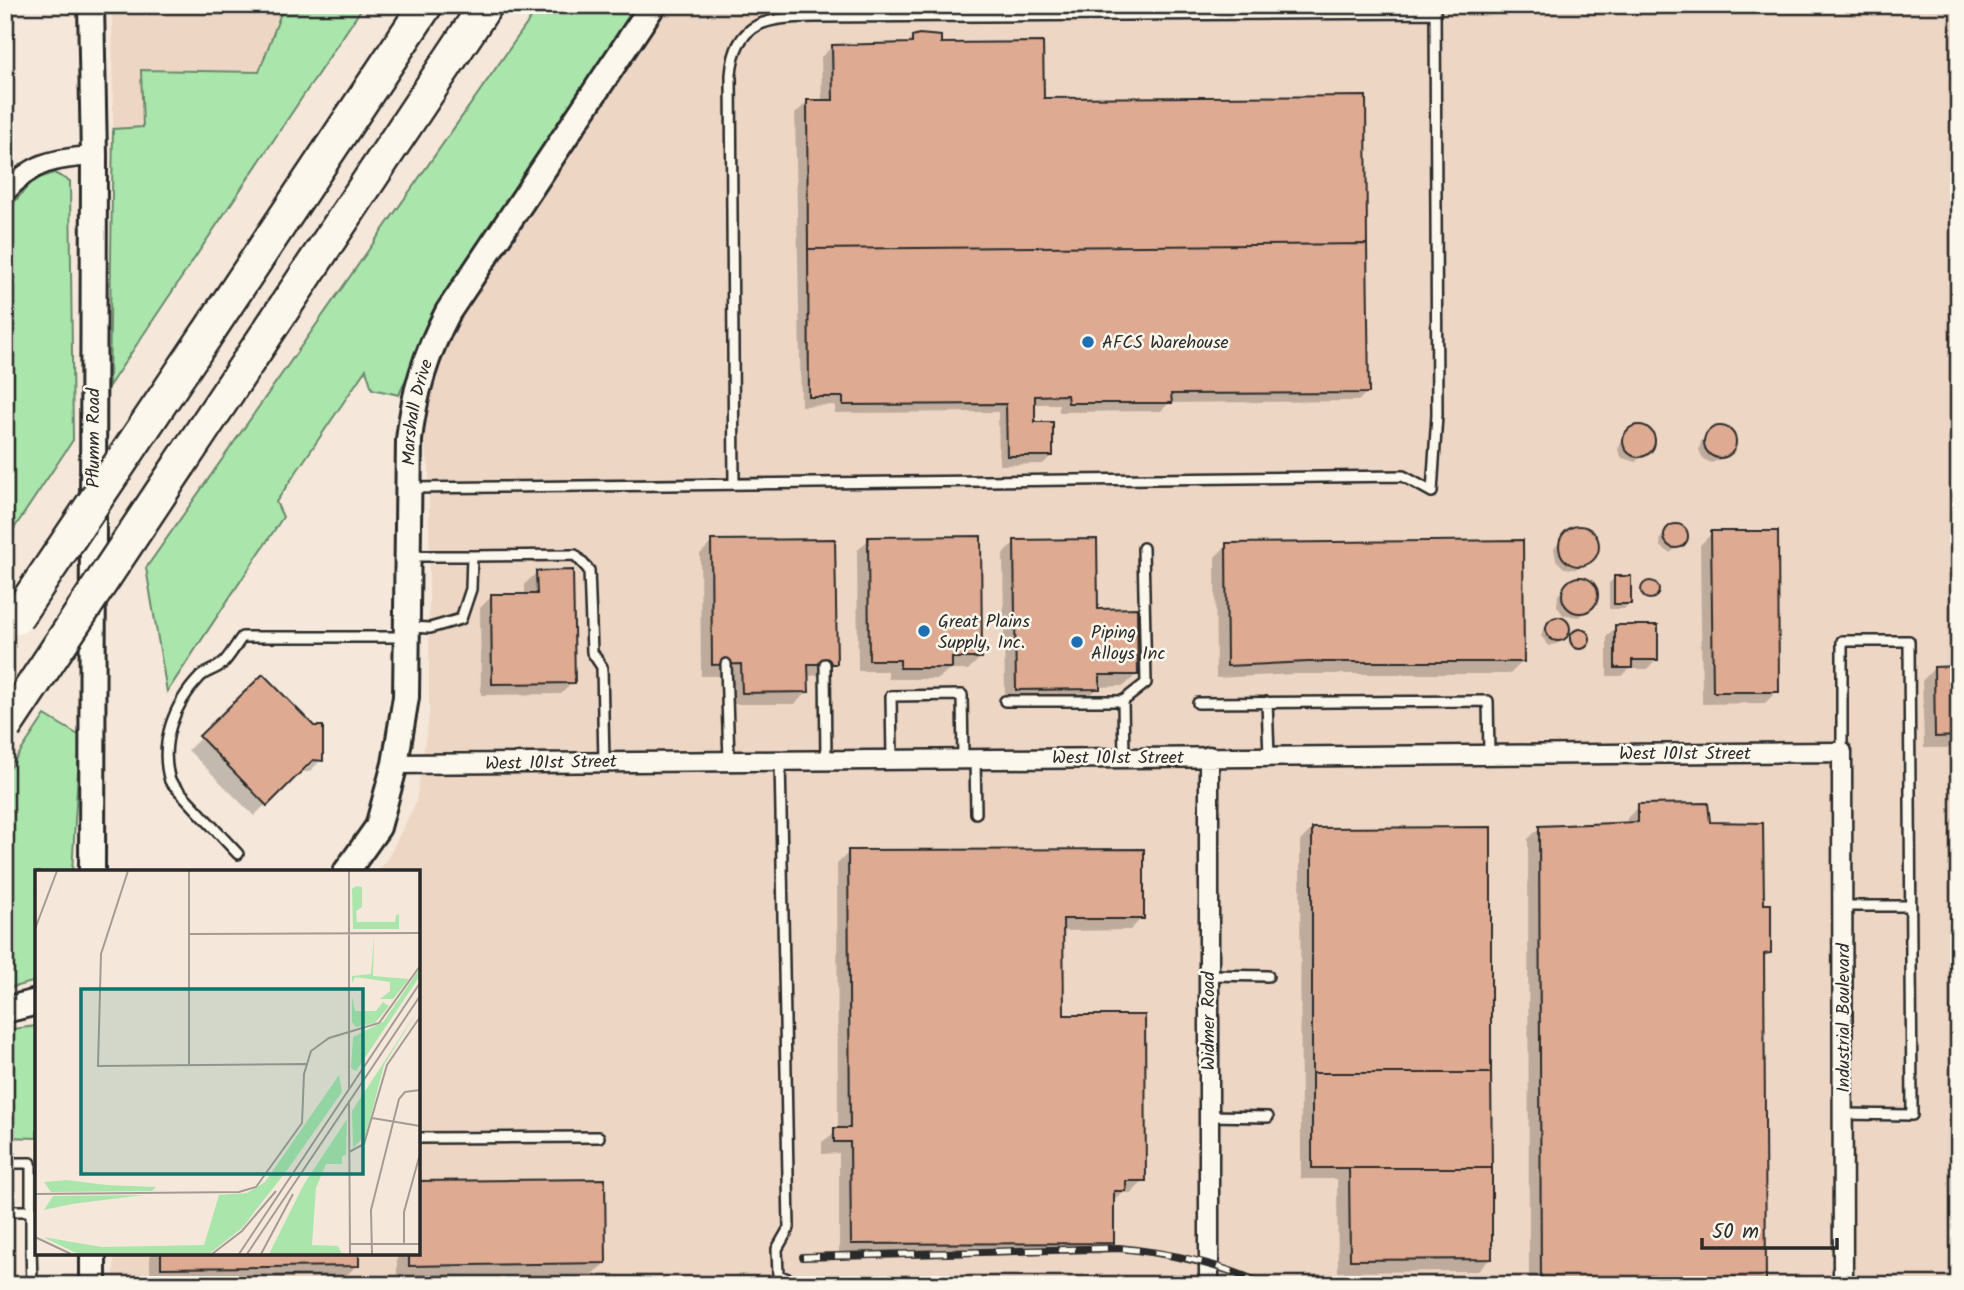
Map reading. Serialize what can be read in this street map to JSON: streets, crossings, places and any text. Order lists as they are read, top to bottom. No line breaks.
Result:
{"streets":{"street":["Marshall Drive","Pflumm Road","West 101st Street","Industrial Boulevard","Widmer Road"]},"crossings":[["Marshall Drive","West 101st Street"],["West 101st Street","Industrial Boulevard"],["West 101st Street","Widmer Road"]],"places":["AFCS Warehouse","Great Plains Supply, Inc.","Piping Alloys Inc"],"scale_bar":"50 m"}
